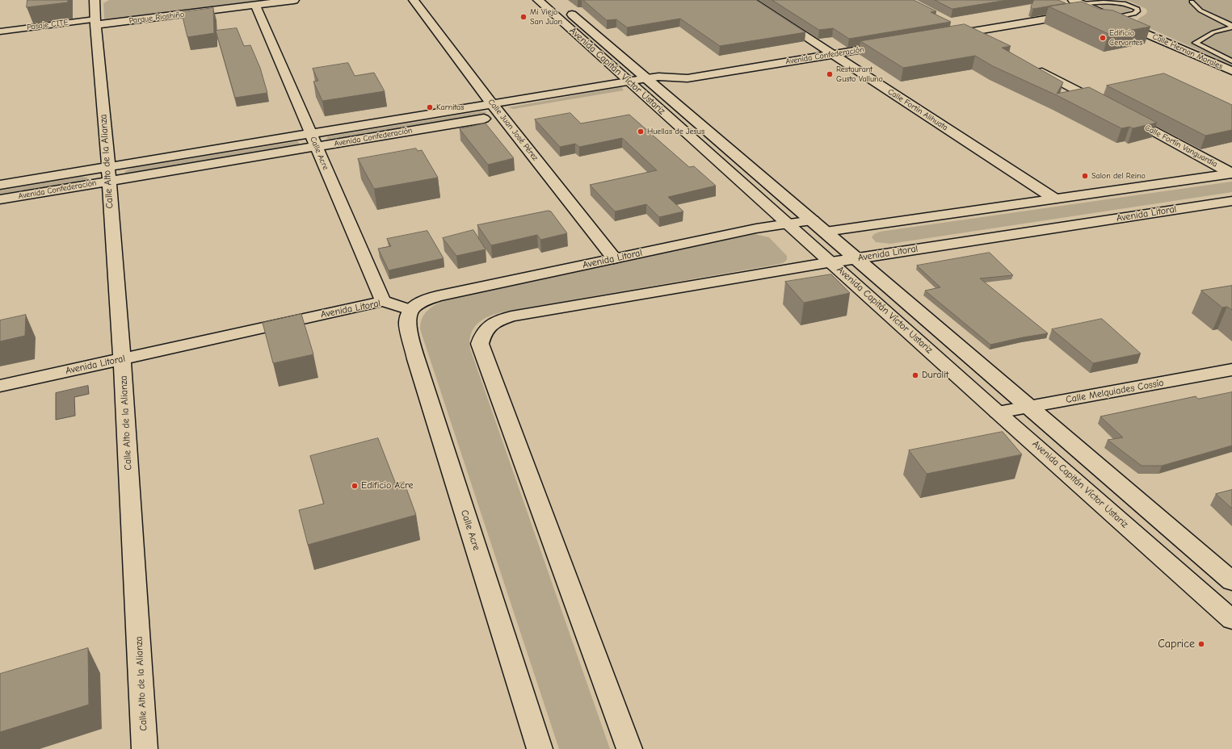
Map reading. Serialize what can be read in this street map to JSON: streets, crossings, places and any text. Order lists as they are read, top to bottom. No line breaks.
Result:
{"streets":{"street":["Parque Rioshiño","Pasaje CITE","Calle Hernan Morales","Avenida Confederación","Avenida Capitán Víctor Ustariz","Calle Fortín Alihuata","Calle Juan José Pérez","Calle Fortín Vanguardia","Calle Acre","Calle Alto de la Alianza","Avenida Litoral","Calle Melquiades Cossío"]},"crossings":[["Parque Rioshiño","Pasaje CITE"],["Parque Rioshiño","Calle Acre"],["Parque Rioshiño","Calle Alto de la Alianza"],["Pasaje CITE","Calle Alto de la Alianza"],["Avenida Confederación","Avenida Capitán Víctor Ustariz"],["Avenida Confederación","Calle Fortín Alihuata"],["Avenida Confederación","Calle Juan José Pérez"],["Avenida Confederación","Calle Acre"],["Avenida Confederación","Calle Alto de la Alianza"],["Avenida Capitán Víctor Ustariz","Avenida Litoral"],["Avenida Capitán Víctor Ustariz","Calle Melquiades Cossío"],["Calle Juan José Pérez","Avenida Litoral"],["Calle Acre","Avenida Litoral"],["Calle Alto de la Alianza","Avenida Litoral"]],"places":["Mi Viejo San Juan","Edificio Cervantes","Restaurant Gusto Valluno","Karnitas","Huellas de Jesus","Salon del Reino","Duralit","Edificio Acre","Caprice"]}
